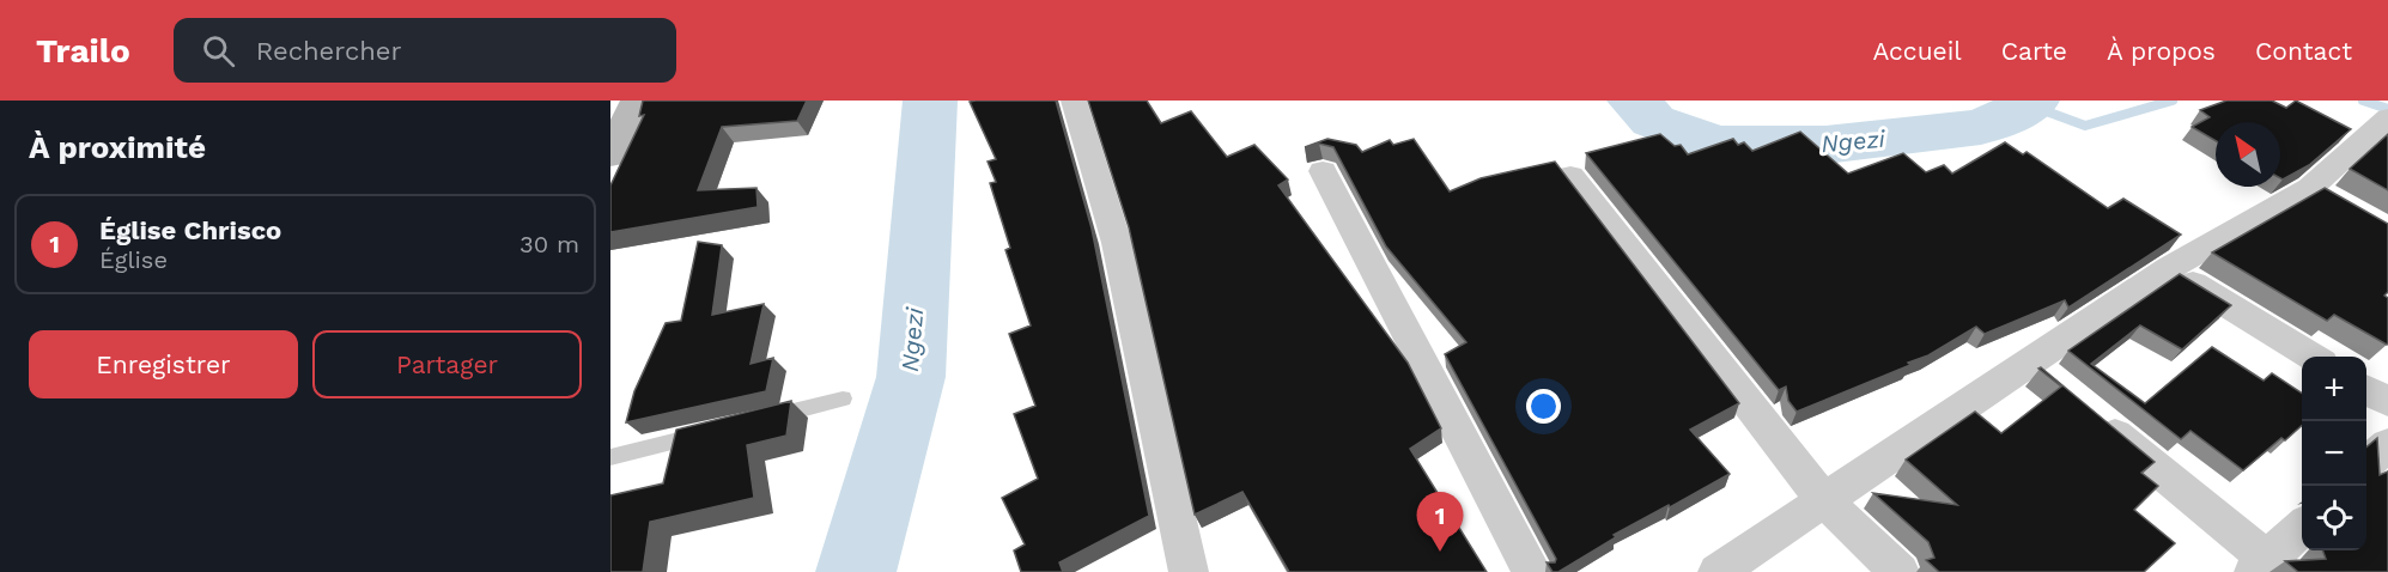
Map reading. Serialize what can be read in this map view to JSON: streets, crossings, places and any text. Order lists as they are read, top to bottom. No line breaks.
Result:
{"water":["Ngezi"],"north":"top left","page":{"header":"Trailo","search":"Rechercher","nav":["Accueil","Carte","À propos","Contact"],"heading":"À proximité","list":[{"mark":"1","name":"Église Chrisco","note":"Église","value":"30 m"}],"buttons":["Enregistrer","Partager"],"map_buttons":["+","−"],"pins":"1"}}
